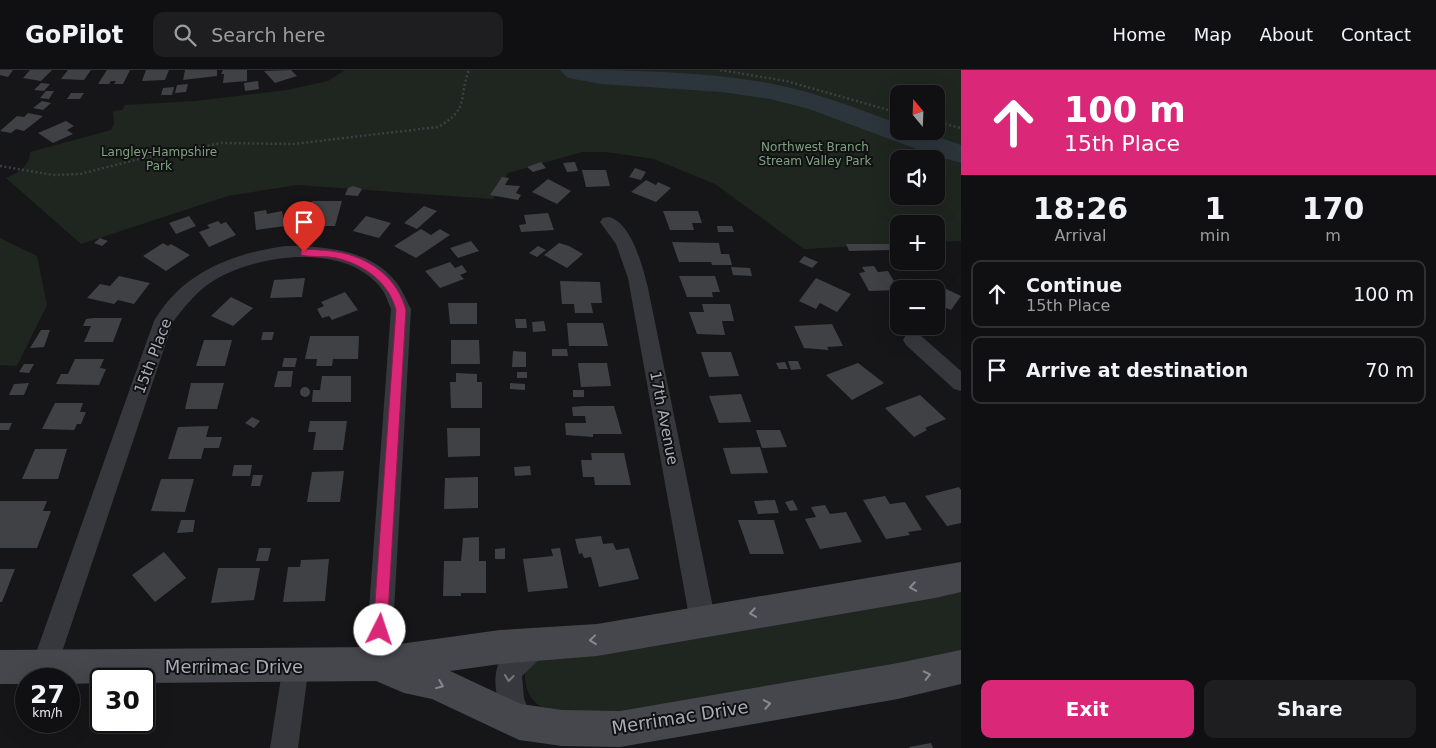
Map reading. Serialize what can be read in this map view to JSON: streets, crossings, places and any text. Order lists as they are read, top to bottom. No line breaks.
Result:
{"streets":{"street":["15th Place","17th Avenue","Merrimac Drive"]},"crossings":[["15th Place","Merrimac Drive"],["17th Avenue","Merrimac Drive"]],"parks":["Northwest Branch Stream Valley Park","Langley-Hampshire Park"],"north":"top","page":{"header":"GoPilot","search":"Search here","nav":["Home","Map","About","Contact"],"turn":["100 m","15th Place"],"map_buttons":["+","−"],"eta":["18:26","Arrival","1","min","170","m"],"list":[{"name":"Continue","note":"15th Place","value":"100 m"},{"name":"Arrive at destination","value":"70 m"}],"speed":"27 km/h","limit":"30","buttons":["Exit","Share"]}}
